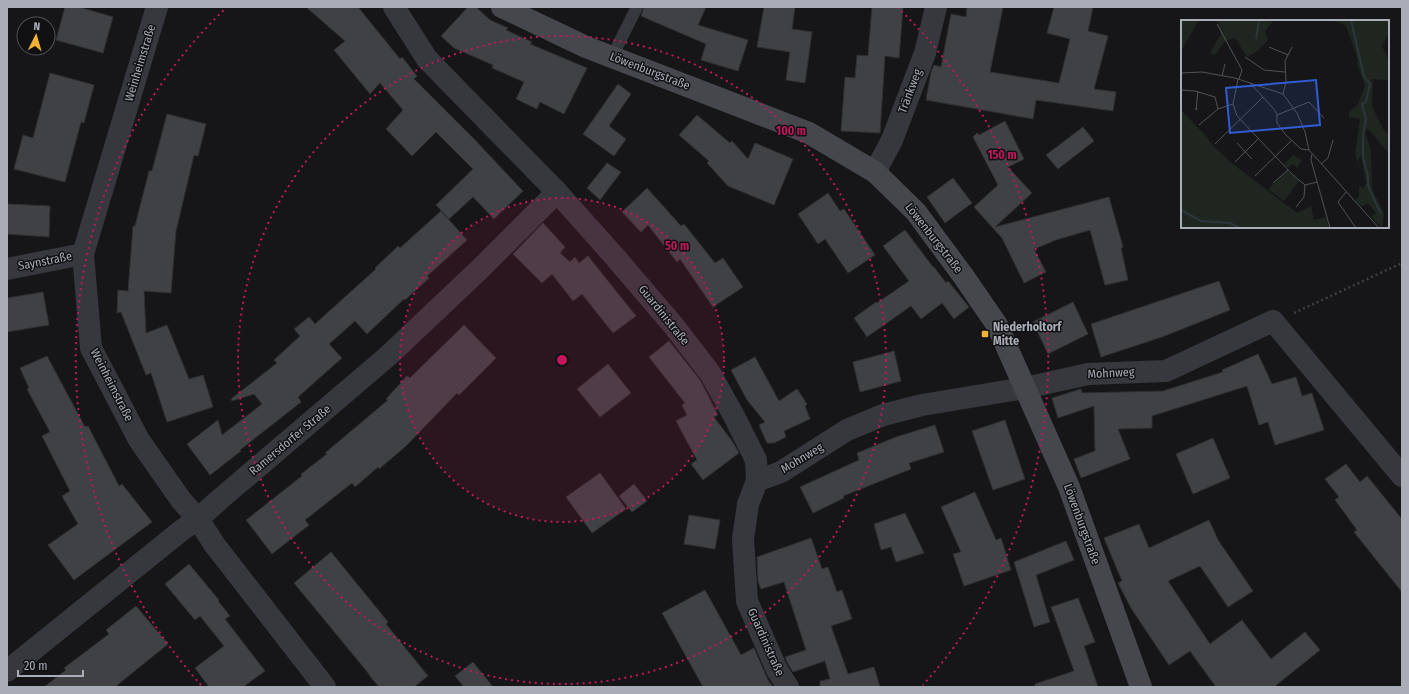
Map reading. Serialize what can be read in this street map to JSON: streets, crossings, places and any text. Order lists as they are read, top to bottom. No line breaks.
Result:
{"streets":{"street":["Weinheimstraße","Löwenburgstraße","Tränkweg","Saynstraße","Guardinistraße","Mohnweg","Ramersdorfer Straße"]},"crossings":[["Weinheimstraße","Saynstraße"],["Weinheimstraße","Ramersdorfer Straße"],["Löwenburgstraße","Tränkweg"],["Löwenburgstraße","Mohnweg"],["Guardinistraße","Mohnweg"],["Guardinistraße","Ramersdorfer Straße"]],"places":{"transit":["Niederholtorf Mitte"]},"scale_bar":"20 m","north":"top","rings":["100 m","150 m","50 m"]}
